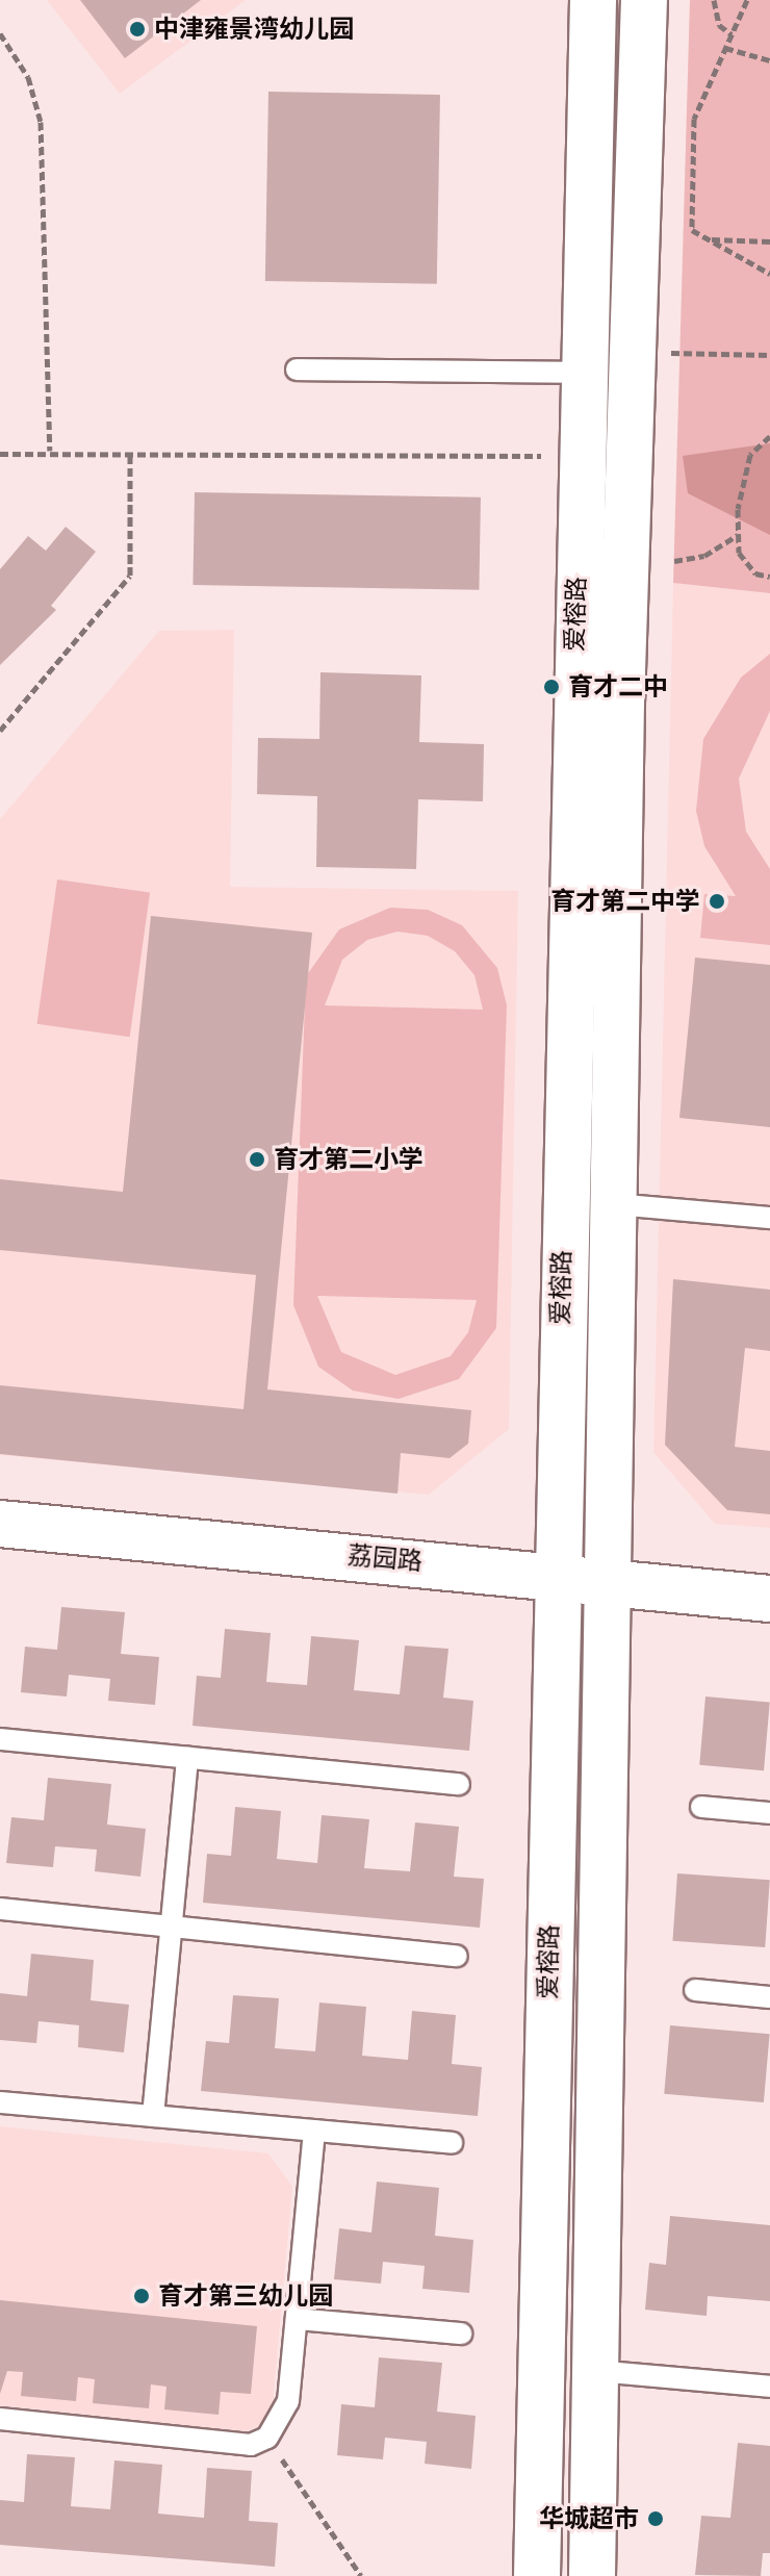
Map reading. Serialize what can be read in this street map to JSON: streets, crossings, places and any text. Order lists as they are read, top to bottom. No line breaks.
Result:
{"streets":{"street":["爱榕路","荔园路"]},"crossings":[["爱榕路","荔园路"]],"places":["中津雍景湾幼儿园","育才二中","育才第二中学","育才第二小学","育才第三幼儿园","华城超市"]}
